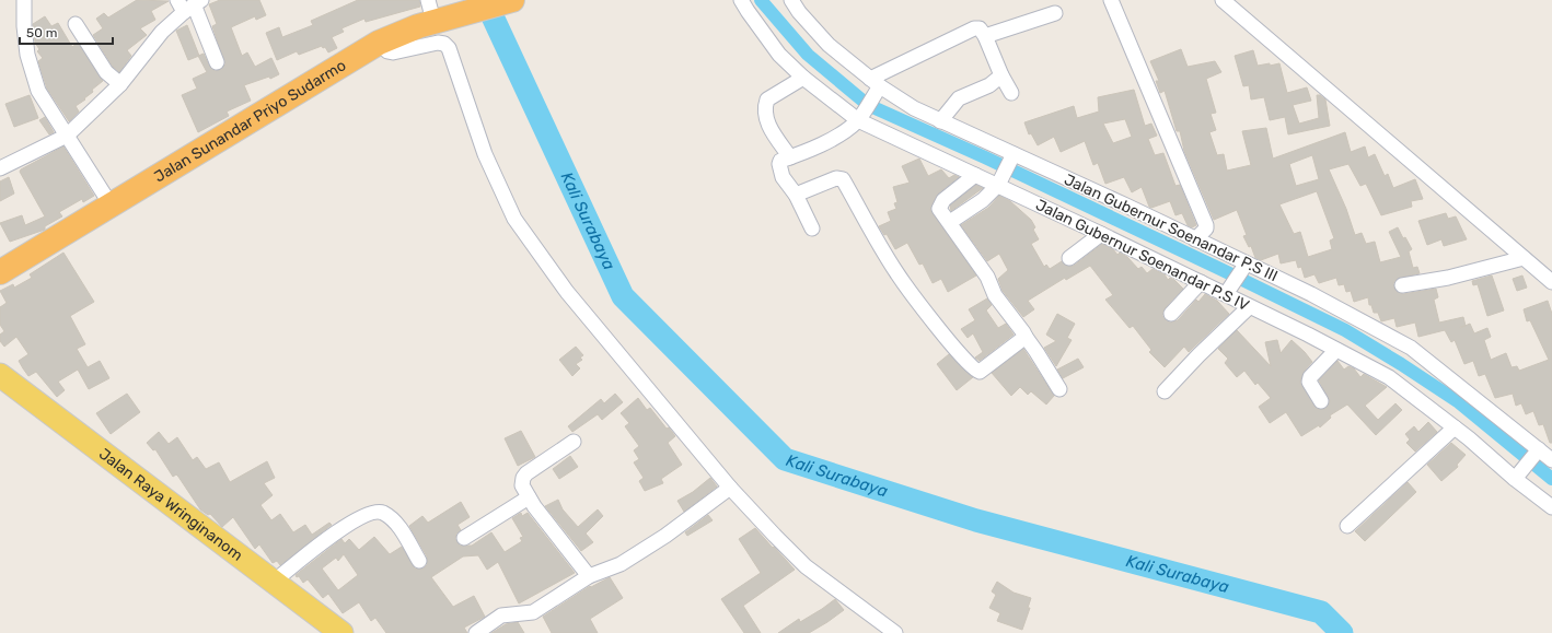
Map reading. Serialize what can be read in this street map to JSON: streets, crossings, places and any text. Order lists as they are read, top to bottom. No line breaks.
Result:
{"streets":{"highway":["Jalan Sunandar Priyo Sudarmo"],"main road":["Jalan Raya Wringinanom"],"street":["Jalan Gubernur Soenandar P.S III","Jalan Gubernur Soenandar P.S IV"]},"water":["Kali Surabaya"],"scale_bar":"50 m"}
